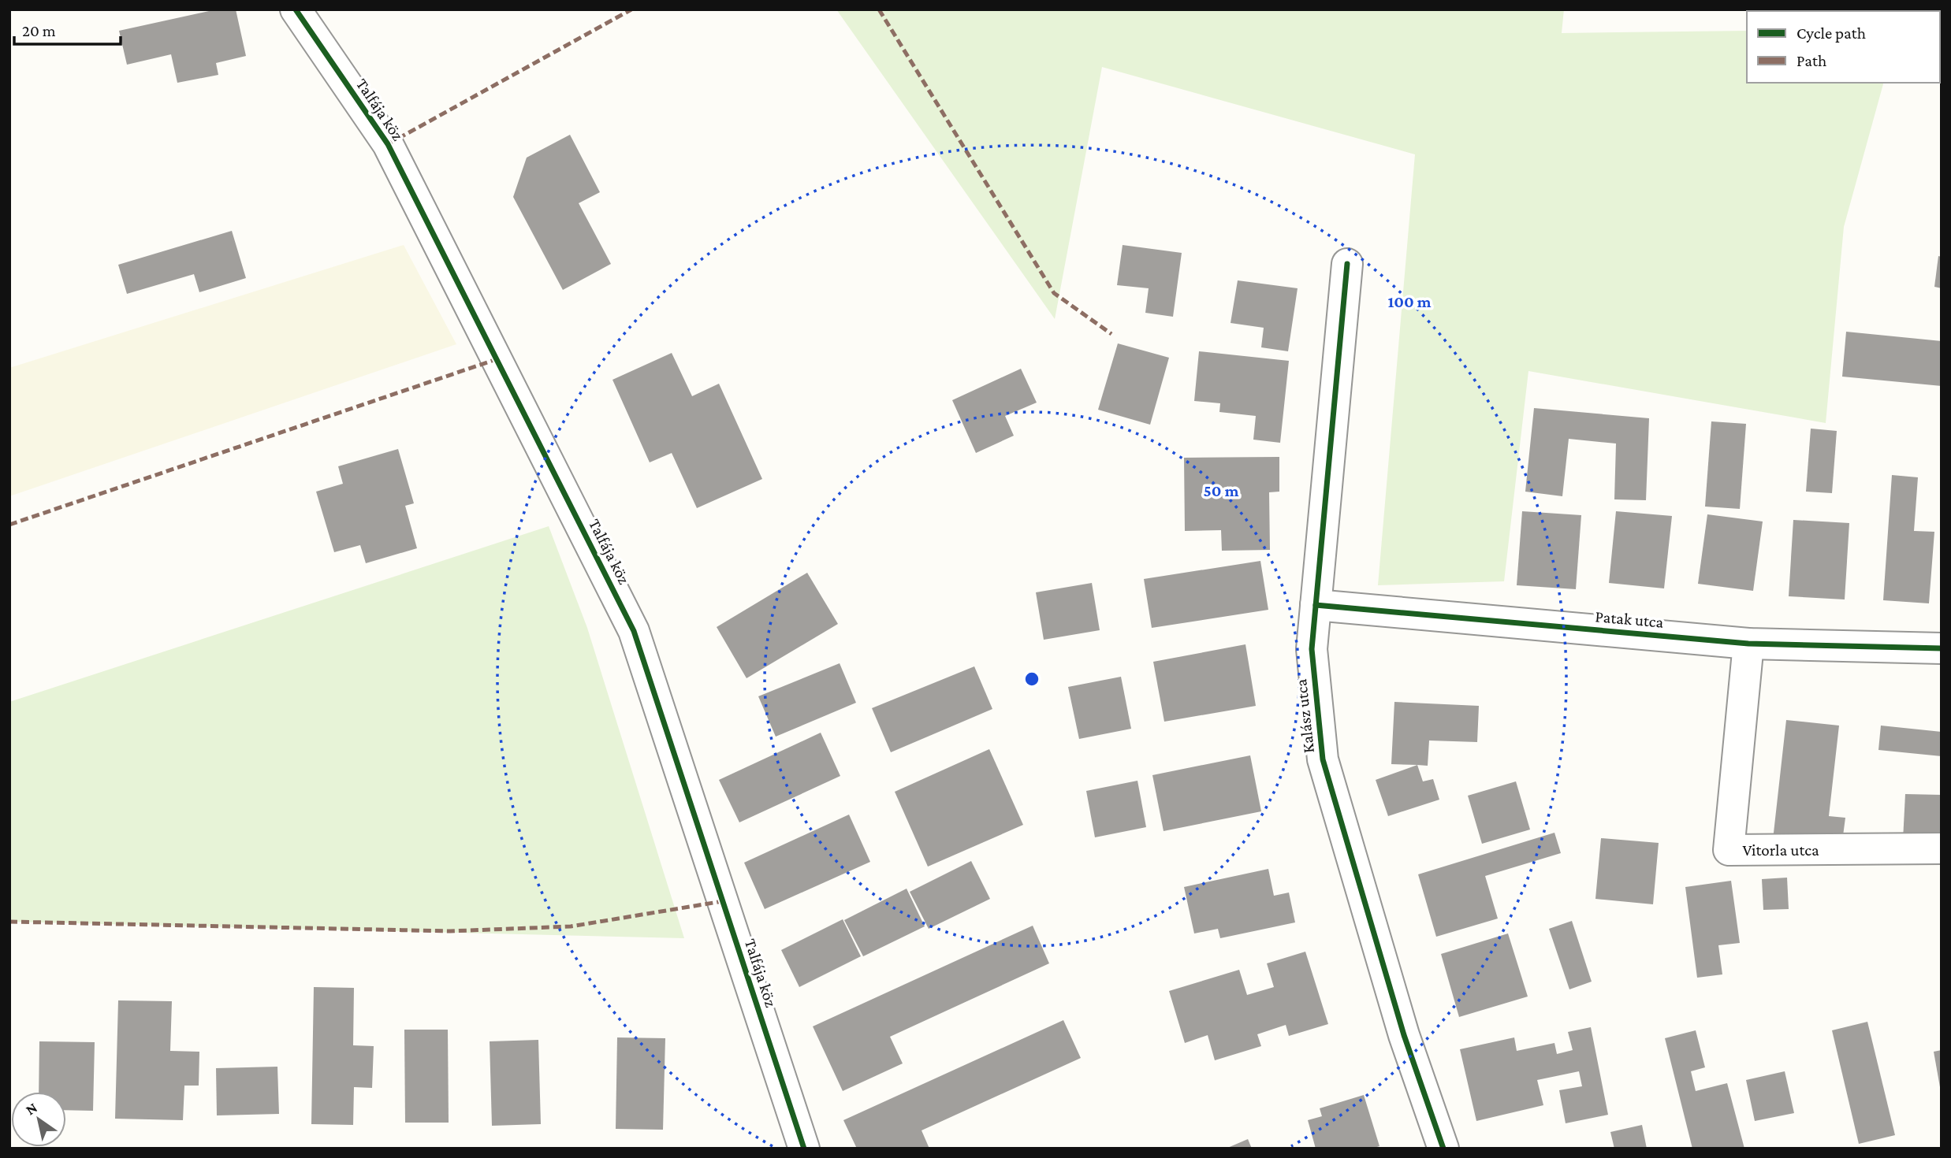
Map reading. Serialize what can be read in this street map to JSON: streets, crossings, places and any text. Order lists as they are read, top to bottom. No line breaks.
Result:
{"streets":{"street":["Talfája köz","Patak utca","Kalász utca","Vitorla utca"]},"crossings":[["Patak utca","Kalász utca"],["Patak utca","Vitorla utca"]],"legend":["Cycle path","Path"],"scale_bar":"20 m","north":"top left","rings":["100 m","50 m"]}
